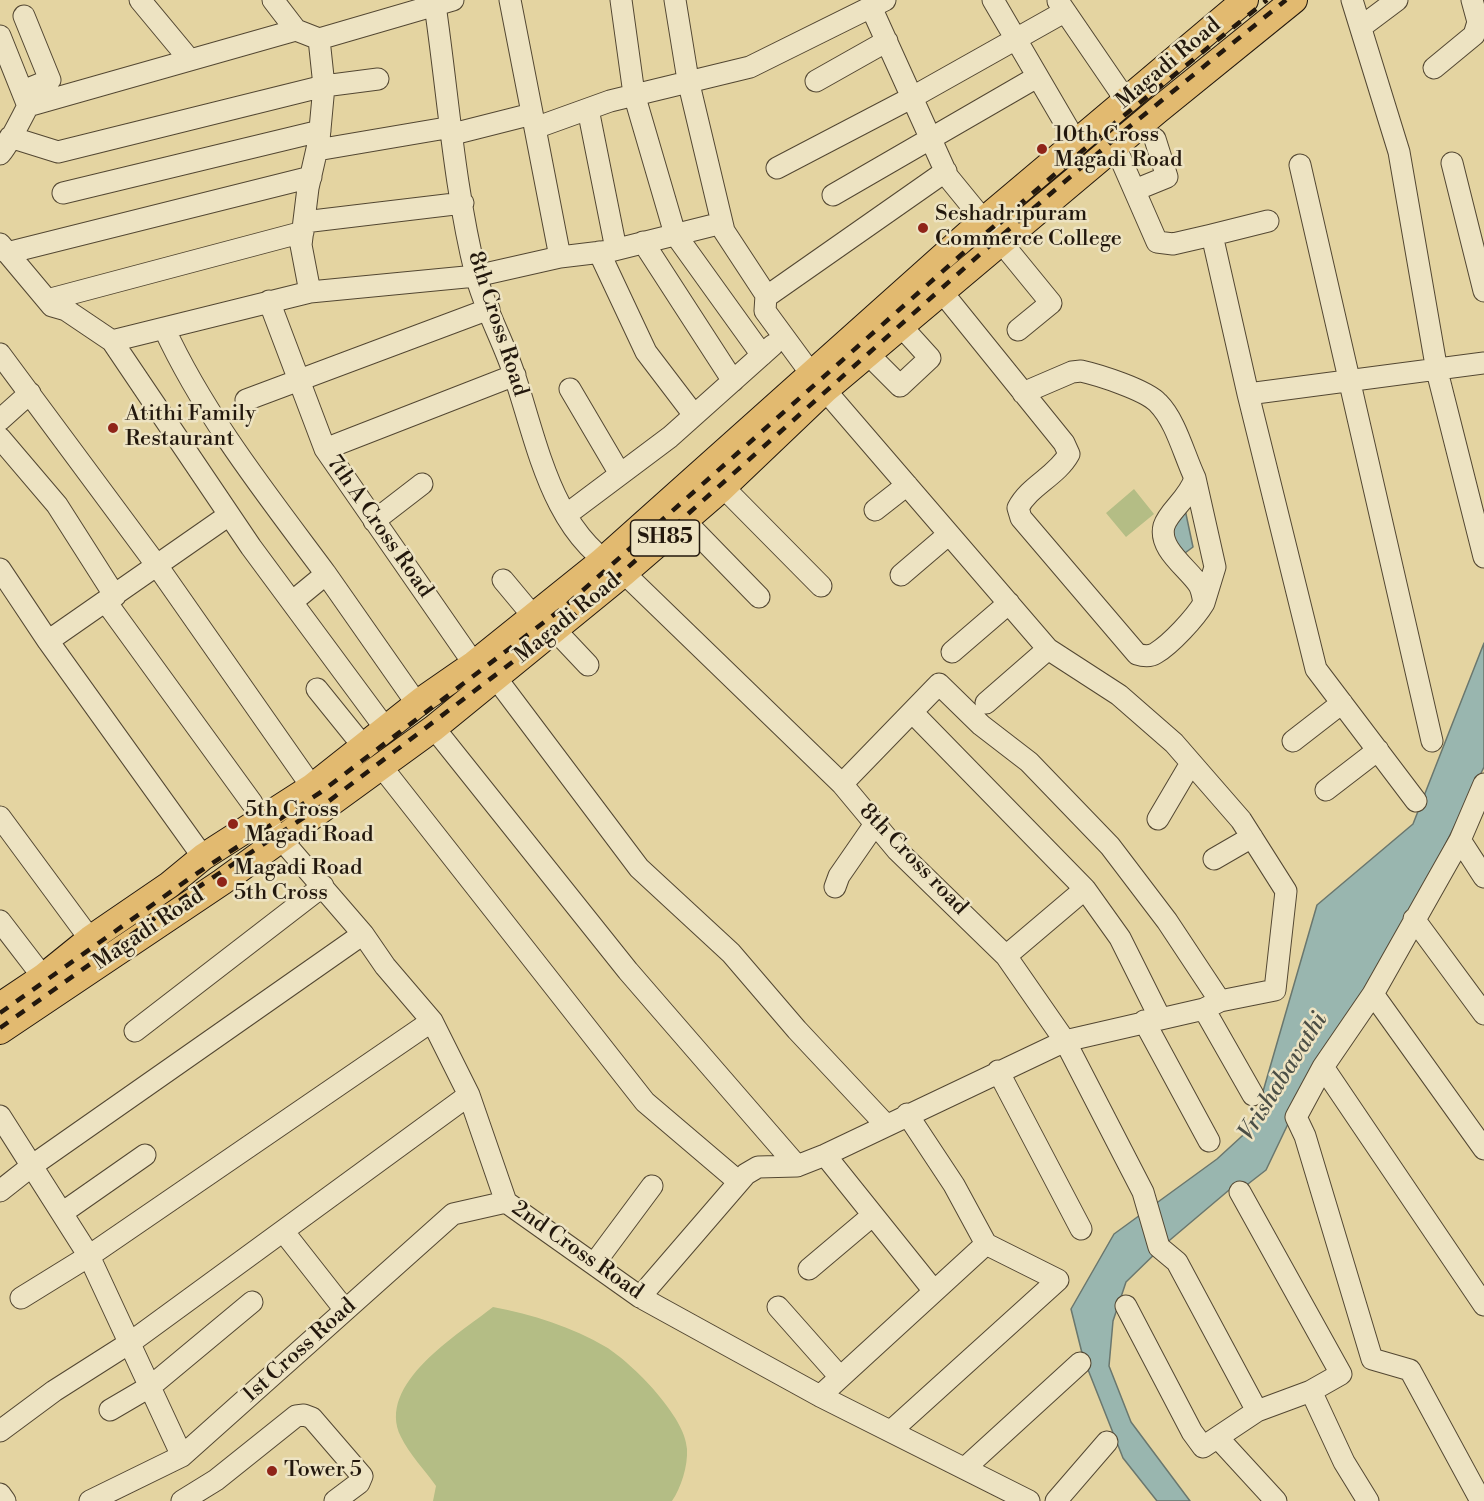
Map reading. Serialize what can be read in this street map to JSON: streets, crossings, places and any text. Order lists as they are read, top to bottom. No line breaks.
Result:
{"streets":{"main road":["Magadi Road","SH85"],"street":["8th Cross Road","7th A Cross Road","8th Cross road","2nd Cross Road","1st Cross Road"]},"crossings":[["Magadi Road","8th Cross Road"],["Magadi Road","7th A Cross Road"],["Magadi Road","8th Cross road"],["Magadi Road","2nd Cross Road"],["8th Cross Road","8th Cross road"],["2nd Cross Road","1st Cross Road"]],"water":["Vrishabavathi"],"places":["10th Cross Magadi Road","Seshadripuram Commerce College","Atithi Family Restaurant","5th Cross Magadi Road","Magadi Road 5th Cross","Tower 5"]}
